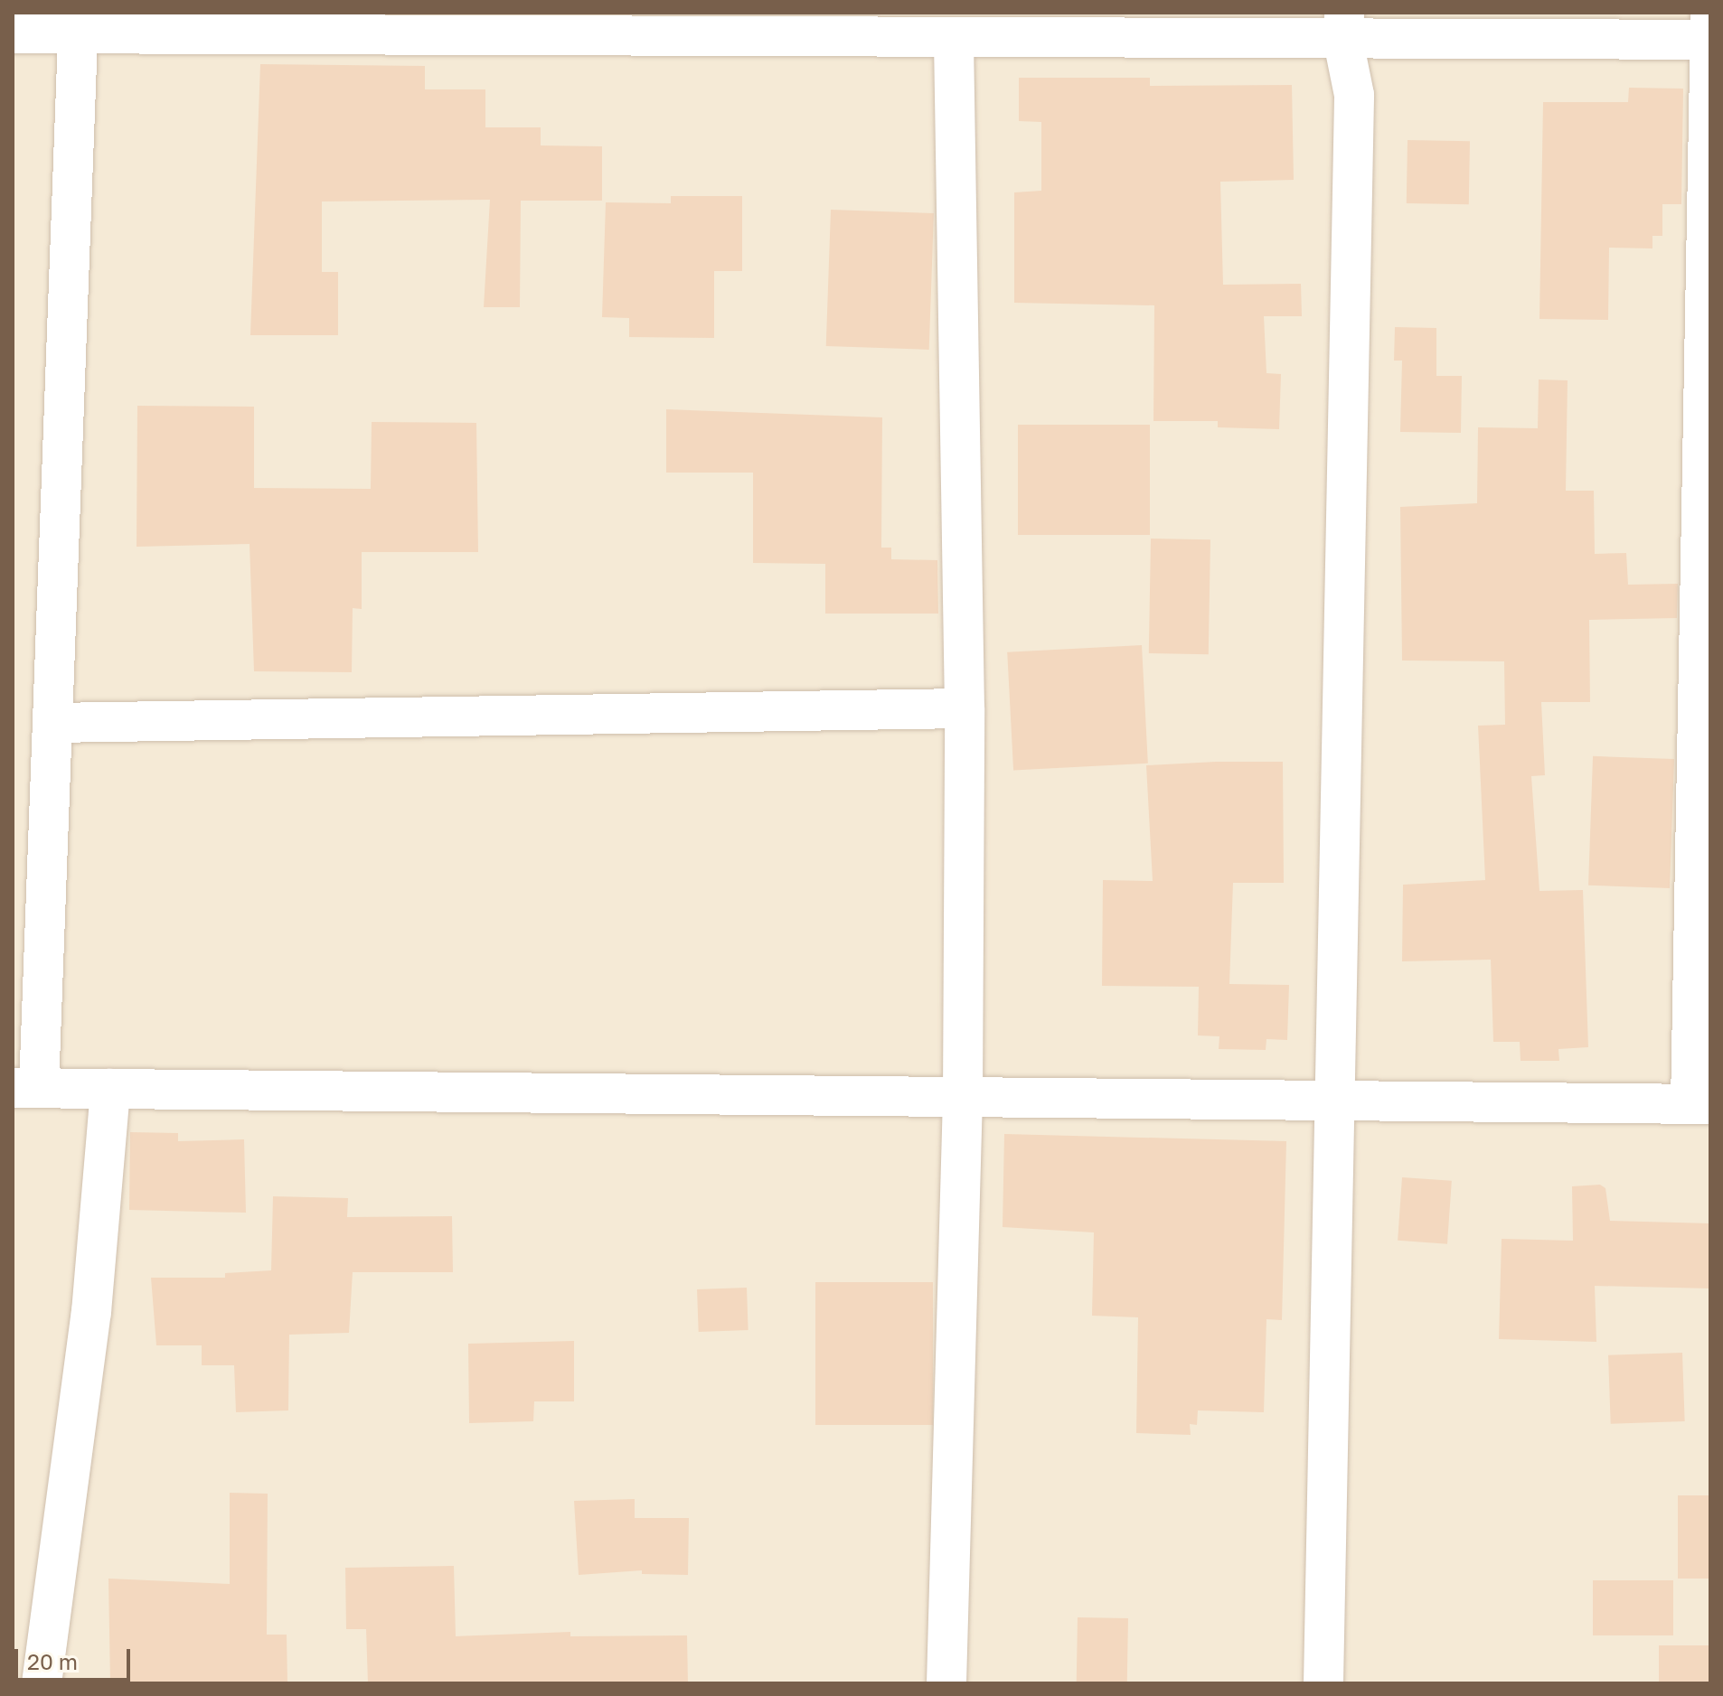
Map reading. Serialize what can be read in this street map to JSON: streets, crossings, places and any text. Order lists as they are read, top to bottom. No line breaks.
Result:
{"scale_bar":"20 m"}
